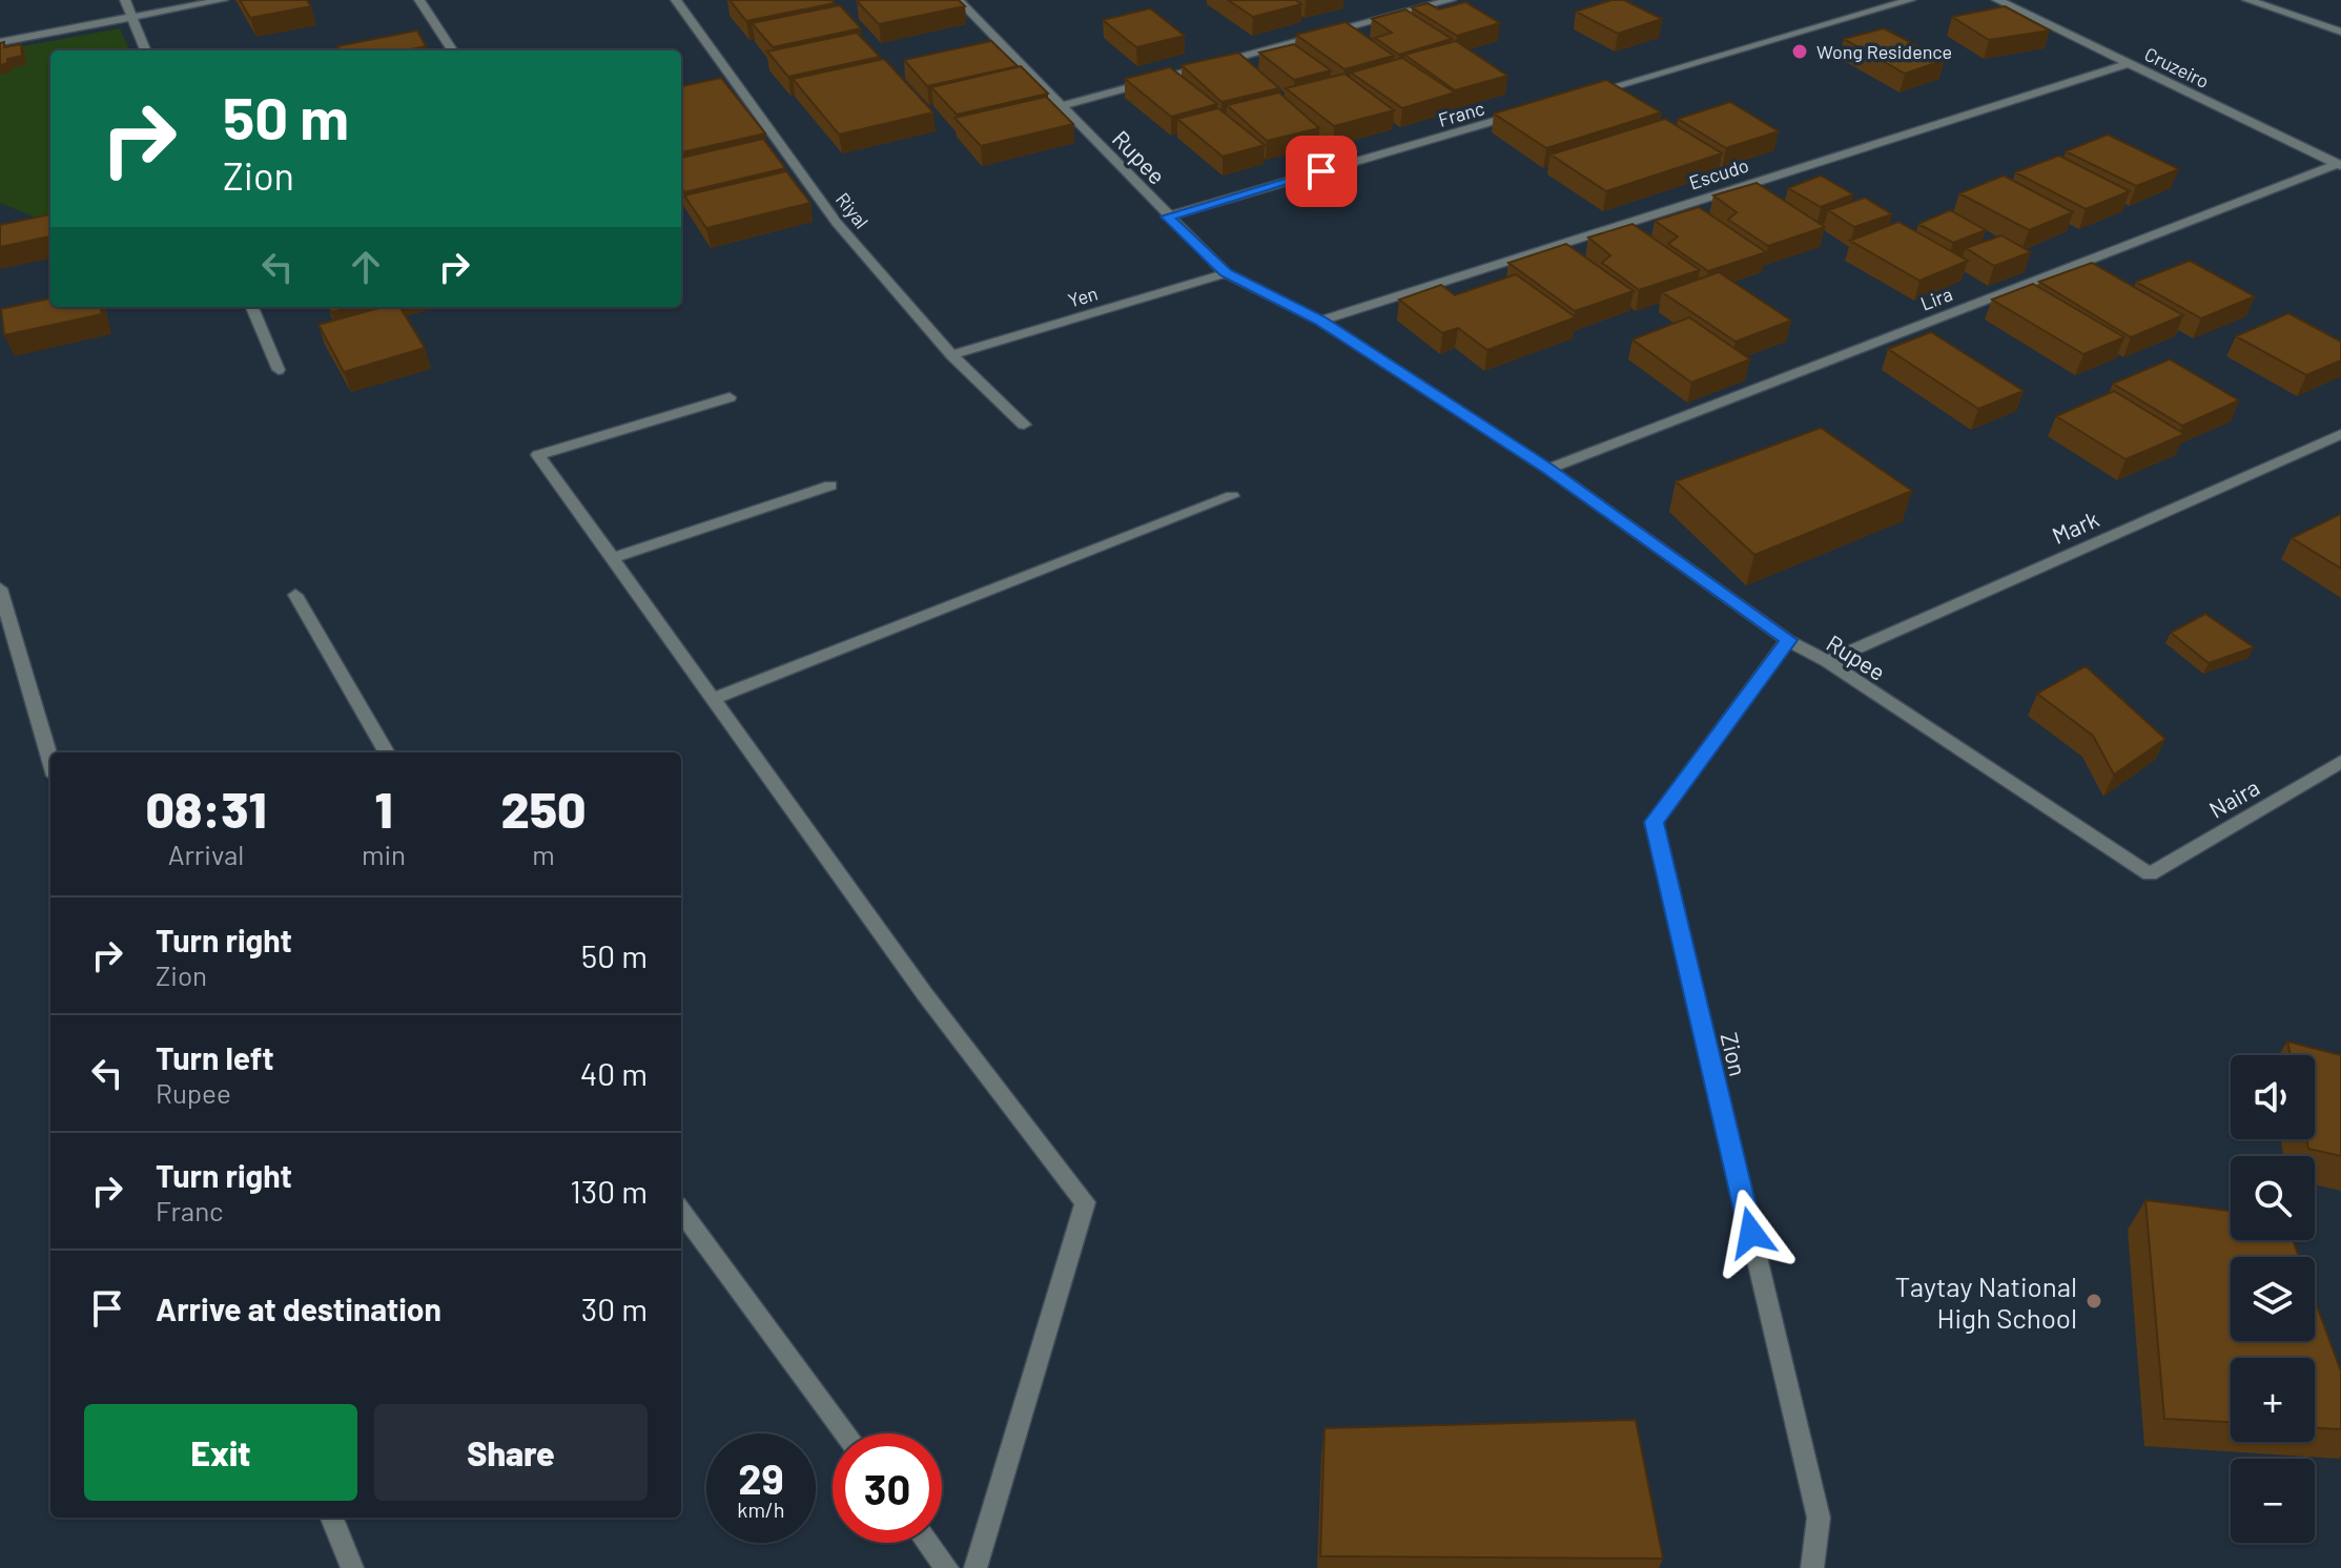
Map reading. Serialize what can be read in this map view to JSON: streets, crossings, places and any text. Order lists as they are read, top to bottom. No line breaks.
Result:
{"streets":{"street":["Cruzeiro","Franc","Rupee","Escudo","Riyal","Yen","Lira","Mark","Naira","Zion"]},"crossings":[["Cruzeiro","Escudo"],["Cruzeiro","Lira"],["Franc","Rupee"],["Rupee","Escudo"],["Rupee","Yen"],["Rupee","Lira"],["Rupee","Mark"],["Rupee","Naira"],["Rupee","Zion"],["Riyal","Yen"]],"places":["Wong Residence","Taytay National High School"],"page":{"turn":["50 m","Zion"],"eta":["08:31","Arrival","1","min","250","m"],"list":[{"name":"Turn right","note":"Zion","value":"50 m"},{"name":"Turn left","note":"Rupee","value":"40 m"},{"name":"Turn right","note":"Franc","value":"130 m"},{"name":"Arrive at destination","value":"30 m"}],"map_buttons":["+","−"],"buttons":["Exit","Share"],"speed":"29 km/h","limit":"30"}}
